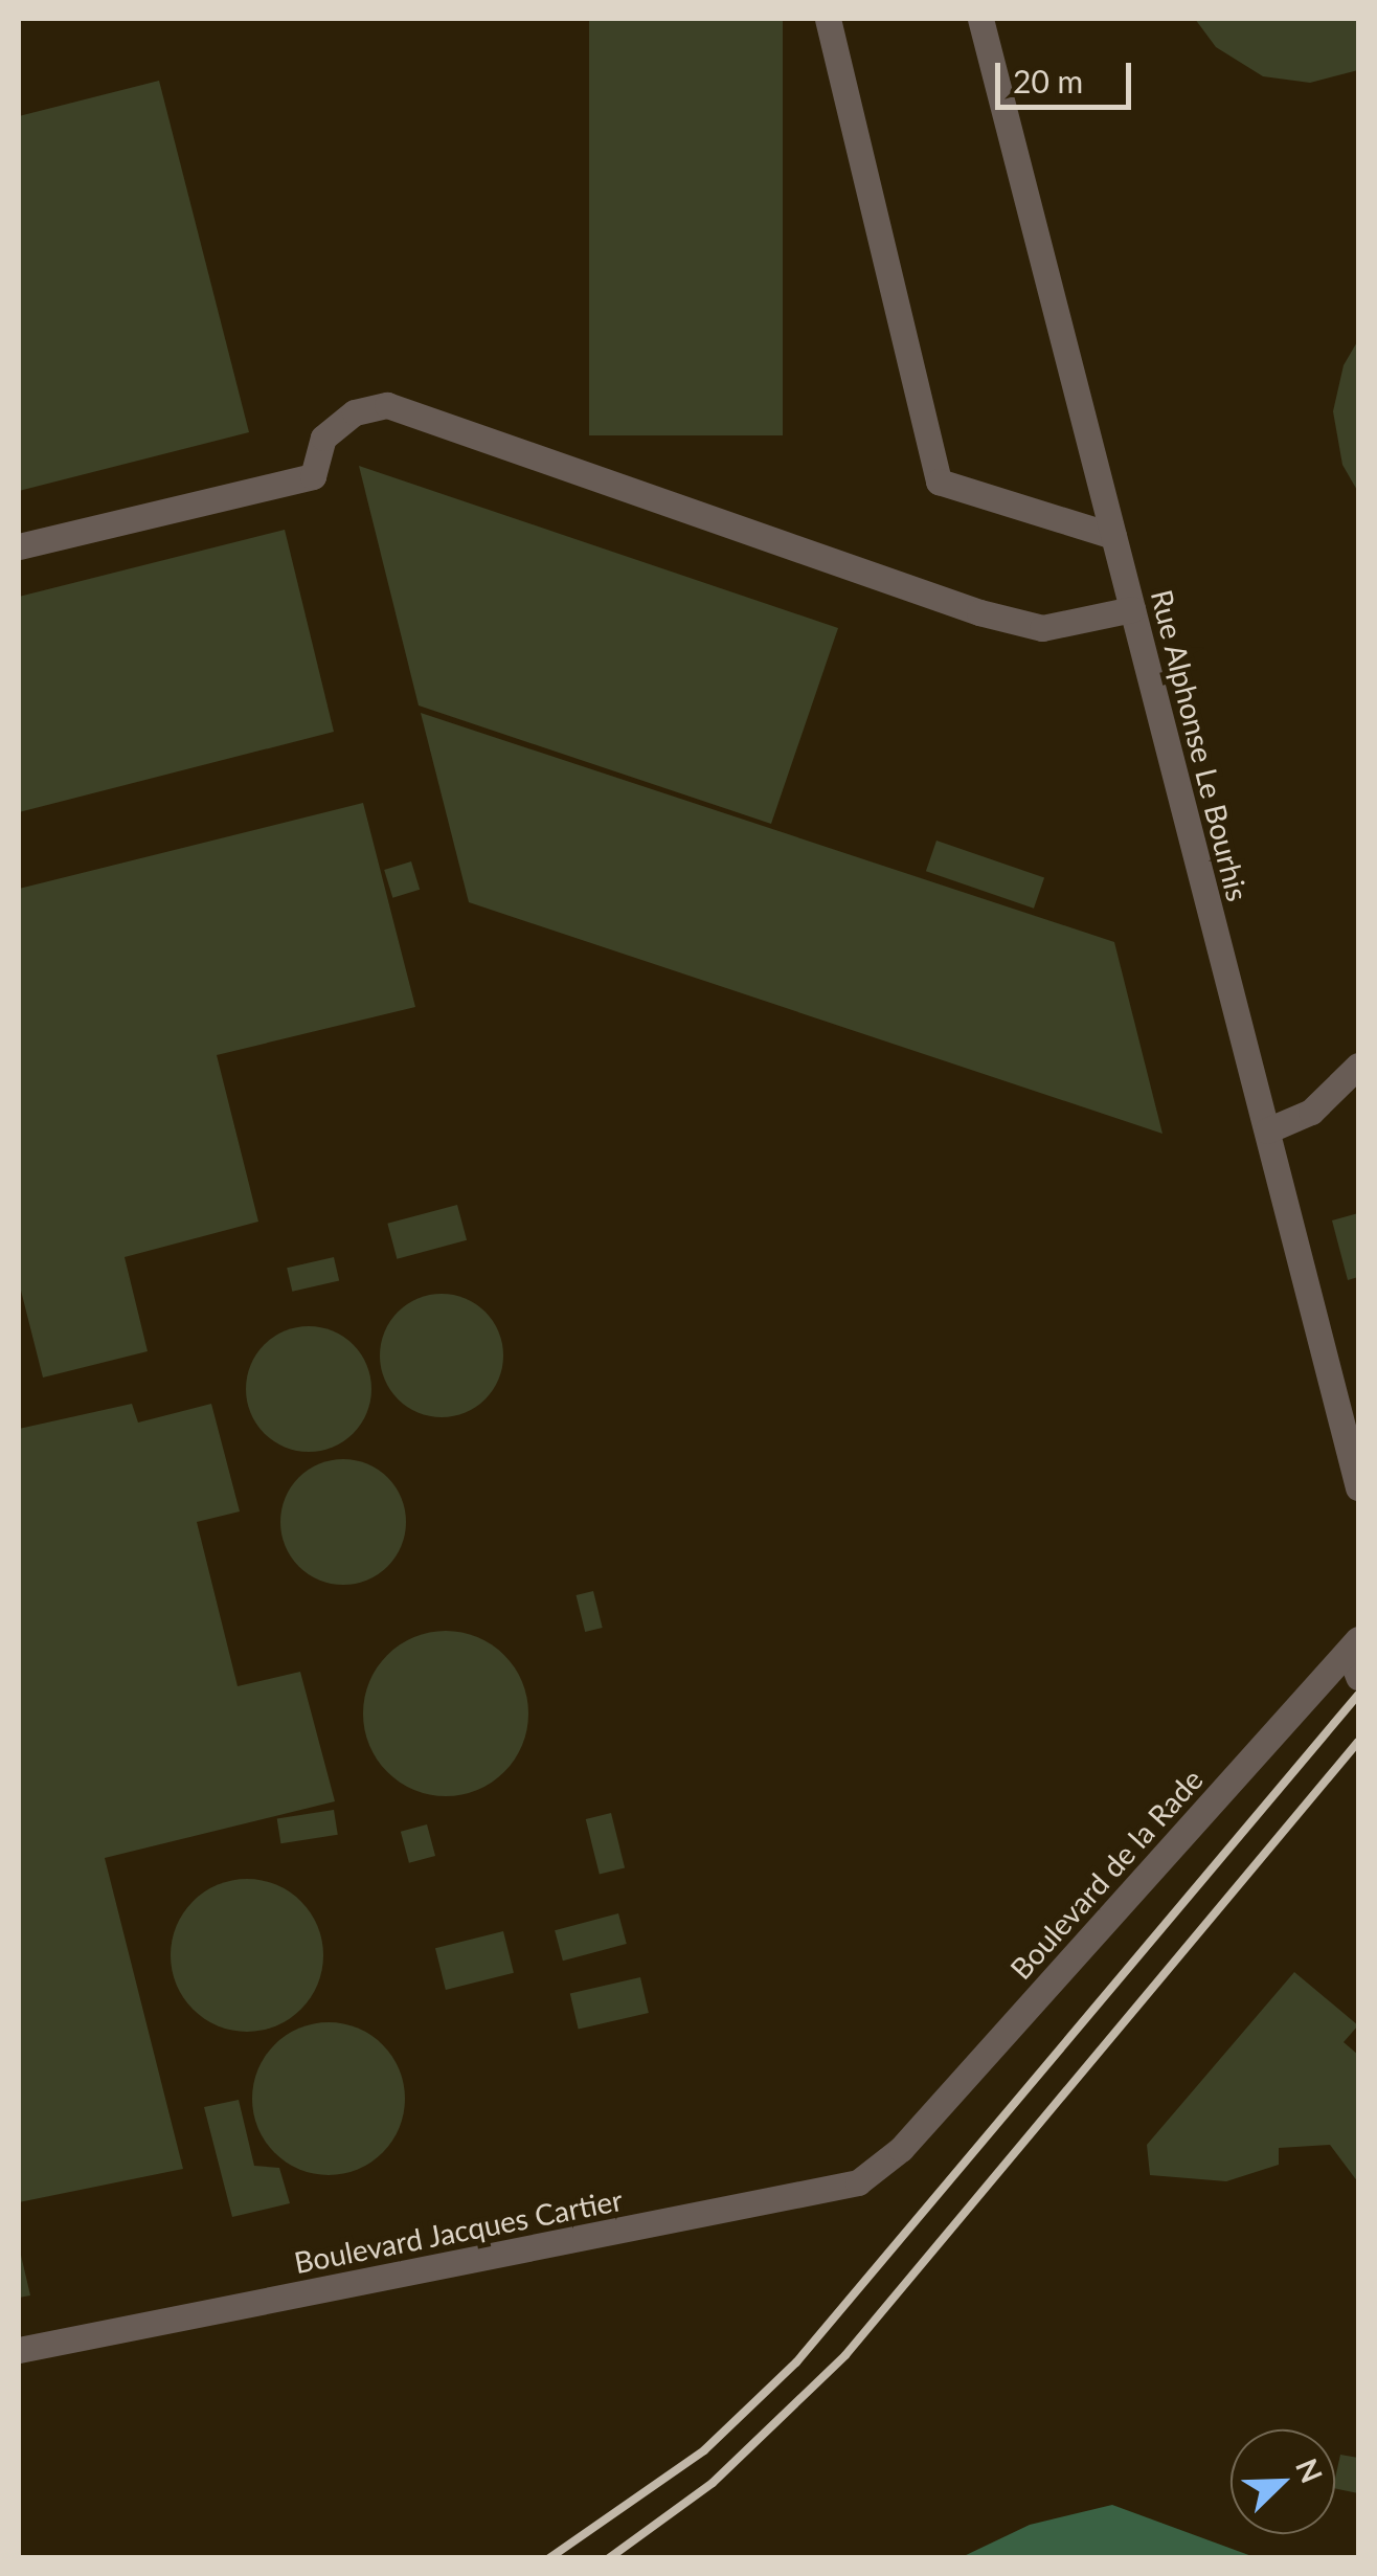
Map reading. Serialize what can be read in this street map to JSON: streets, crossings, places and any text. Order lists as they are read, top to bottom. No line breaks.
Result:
{"streets":{"street":["Rue Alphonse Le Bourhis","Boulevard de la Rade","Boulevard Jacques Cartier"]},"crossings":[["Boulevard de la Rade","Boulevard Jacques Cartier"]],"scale_bar":"20 m","north":"top right"}
